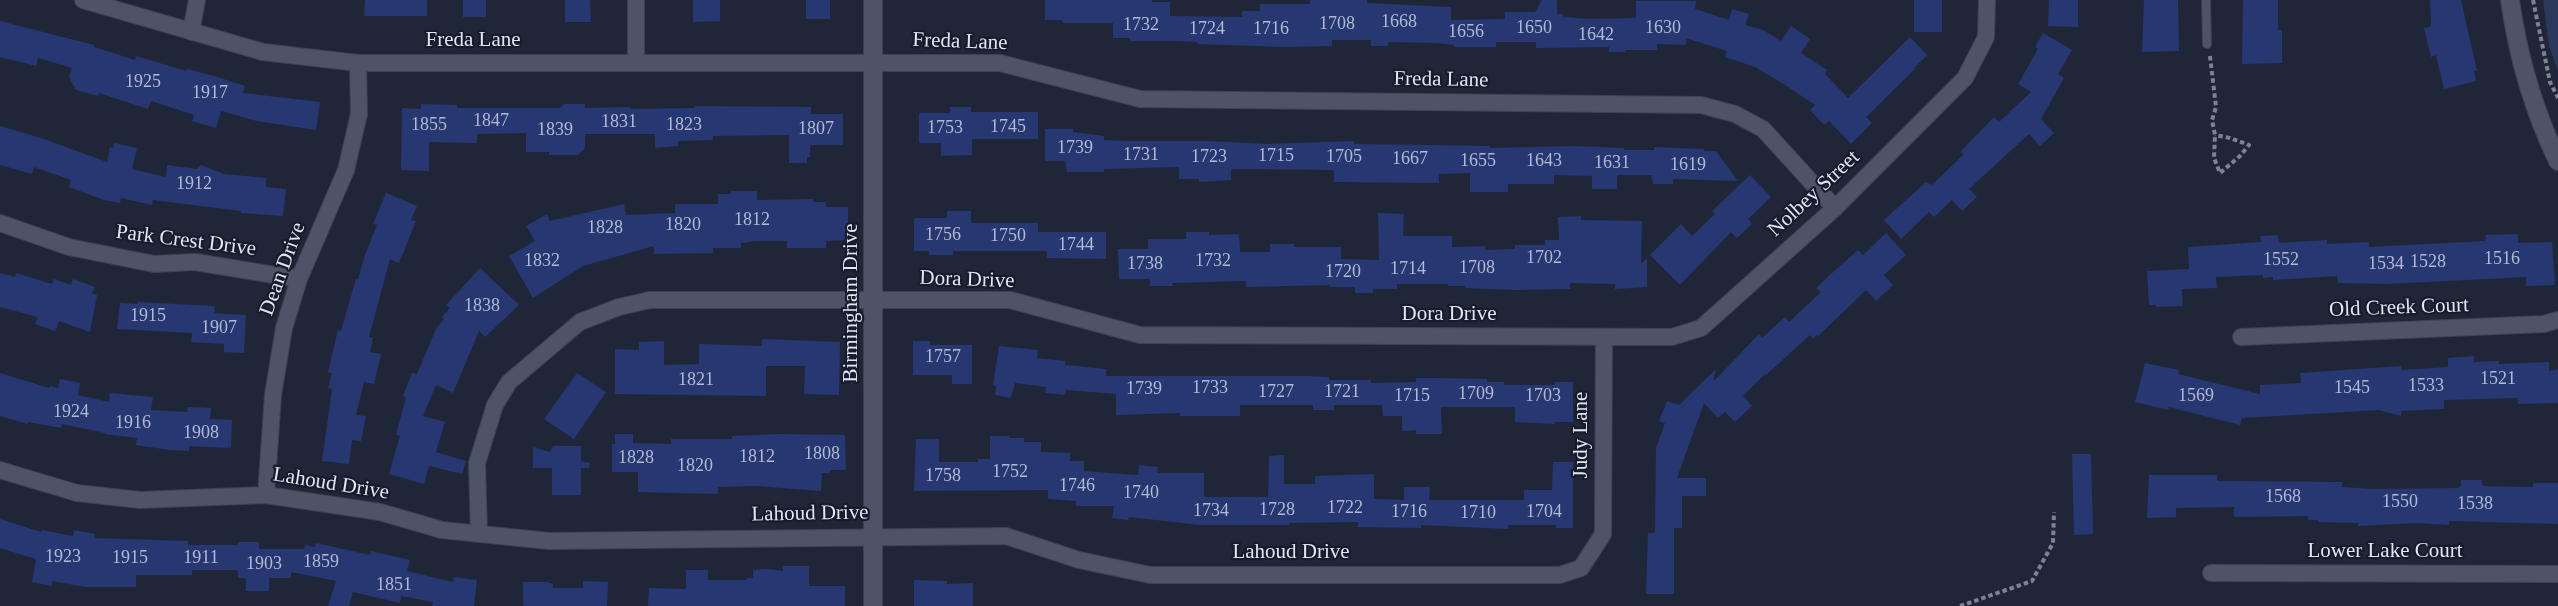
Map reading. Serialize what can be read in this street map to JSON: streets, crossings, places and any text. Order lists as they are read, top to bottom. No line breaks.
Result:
{"streets":{"main road":["Birmingham Drive"],"street":["Freda Lane","Nolbey Street","Park Crest Drive","Dean Drive","Dora Drive","Old Creek Court","Judy Lane","Lahoud Drive","Lower Lake Court"]},"crossings":[["Freda Lane","Nolbey Street"],["Freda Lane","Dean Drive"],["Freda Lane","Birmingham Drive"],["Nolbey Street","Dora Drive"],["Nolbey Street","Judy Lane"],["Park Crest Drive","Dean Drive"],["Dean Drive","Lahoud Drive"],["Dora Drive","Birmingham Drive"],["Dora Drive","Judy Lane"],["Dora Drive","Lahoud Drive"],["Birmingham Drive","Lahoud Drive"],["Judy Lane","Lahoud Drive"]],"house_numbers":["1668","1708","1732","1650","1630","1724","1716","1656","1642","1925","1917","1847","1831","1855","1823","1745","1753","1807","1839","1739","1731","1715","1723","1705","1667","1655","1643","1631","1619","1912","1812","1820","1828","1756","1750","1744","1702","1516","1552","1832","1732","1528","1738","1534","1708","1714","1720","1838","1915","1907","1757","1521","1821","1533","1733","1545","1739","1727","1721","1709","1715","1703","1569","1924","1916","1908","1808","1812","1828","1820","1752","1758","1746","1740","1568","1550","1538","1722","1728","1734","1716","1704","1710","1923","1915","1911","1859","1903","1851"]}
